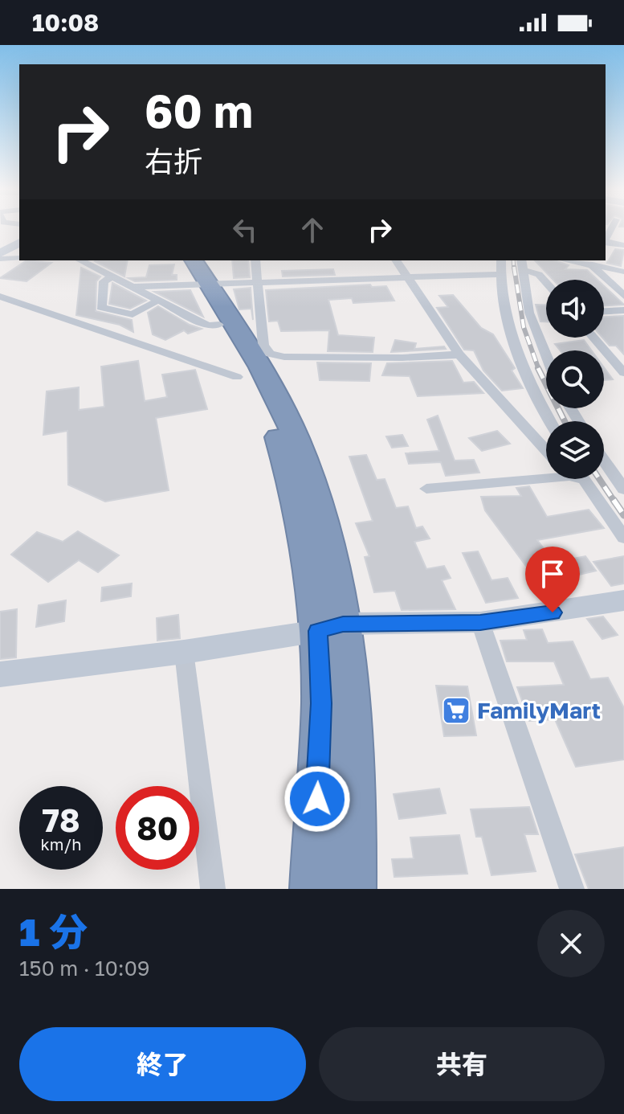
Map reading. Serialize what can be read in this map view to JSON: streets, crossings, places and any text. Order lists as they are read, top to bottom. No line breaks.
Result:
{"places":{"supermarket":["FamilyMart"]},"page":{"status":"10:08","turn":["60 m","右折"],"speed":"78 km/h","limit":"80","heading":["1 分","150 m · 10:09"],"buttons":["終了","共有"]}}
